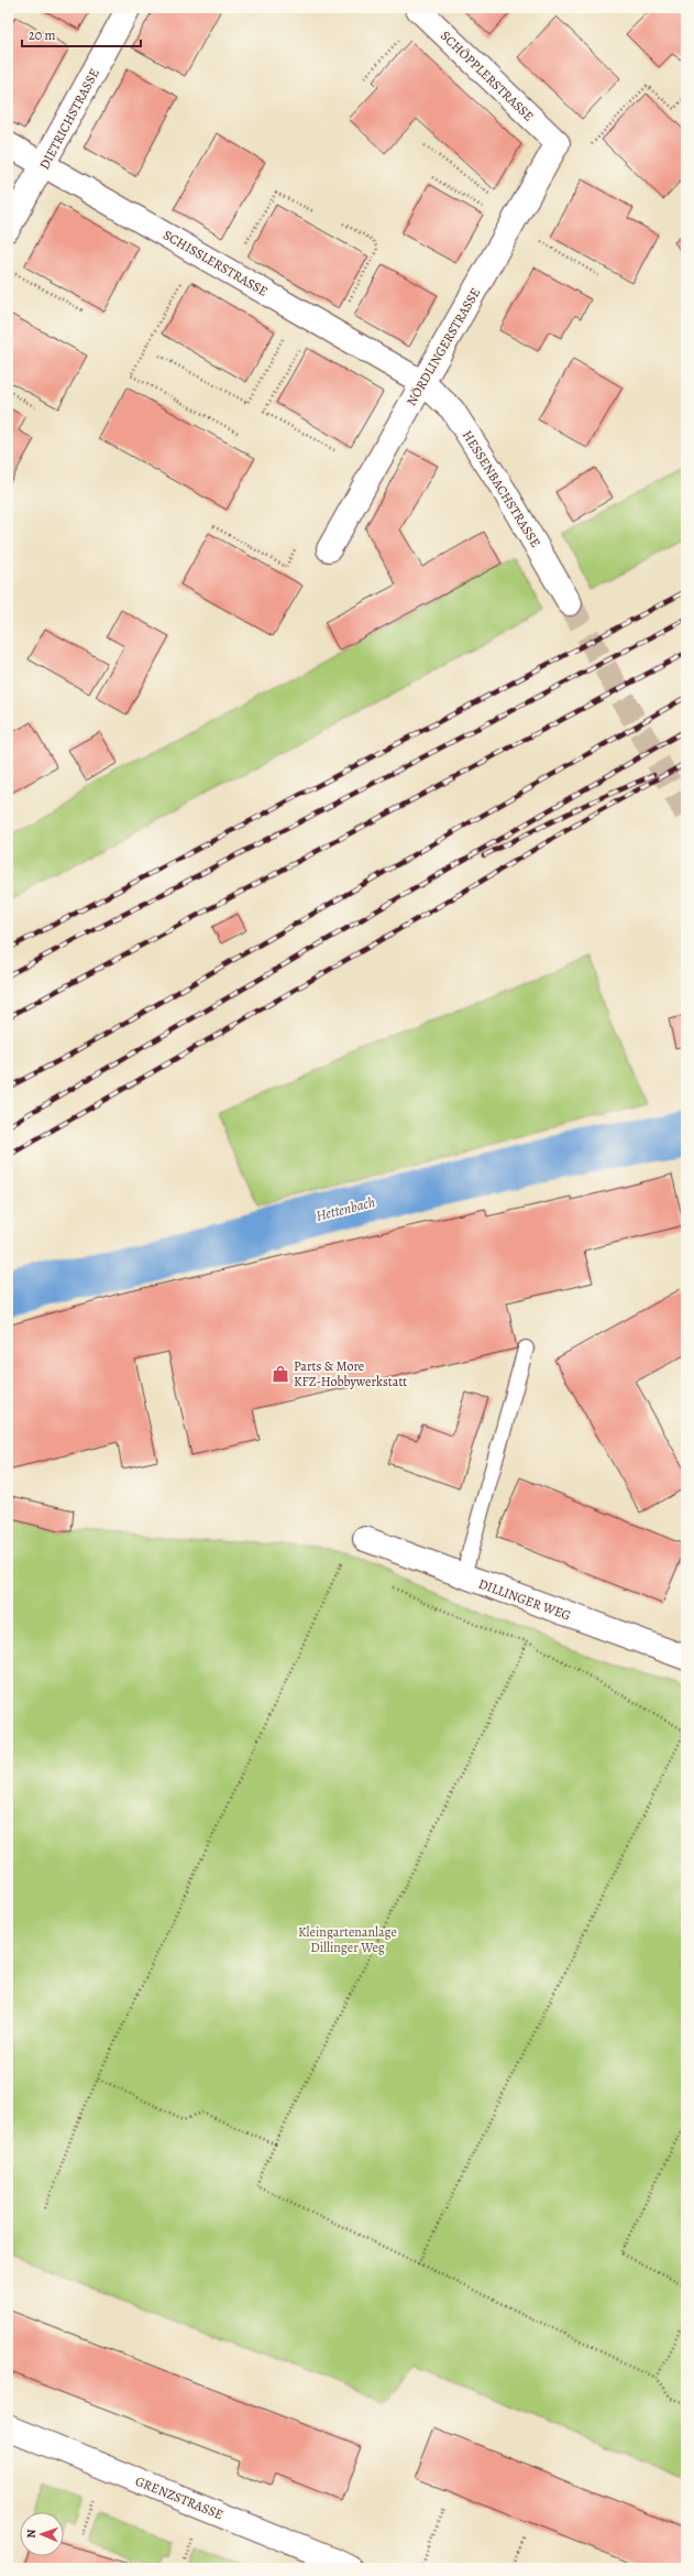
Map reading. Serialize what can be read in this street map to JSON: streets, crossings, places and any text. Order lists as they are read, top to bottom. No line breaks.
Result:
{"streets":{"street":["SCHÖPPLERSTRASSE","DIETRICHSTRASSE","SCHISSLERSTRASSE","NÖRDLINGERSTRASSE","HESSENBACHSTRASSE","DILLINGER WEG","GRENZSTRASSE"]},"crossings":[["SCHÖPPLERSTRASSE","NÖRDLINGERSTRASSE"],["DIETRICHSTRASSE","SCHISSLERSTRASSE"],["SCHISSLERSTRASSE","NÖRDLINGERSTRASSE"],["SCHISSLERSTRASSE","HESSENBACHSTRASSE"],["NÖRDLINGERSTRASSE","HESSENBACHSTRASSE"]],"water":["Hettenbach"],"parks":["Kleingartenanlage Dillinger Weg"],"places":{"shop":["Parts & More KFZ-Hobbywerkstatt"]},"scale_bar":"20 m","north":"left"}
